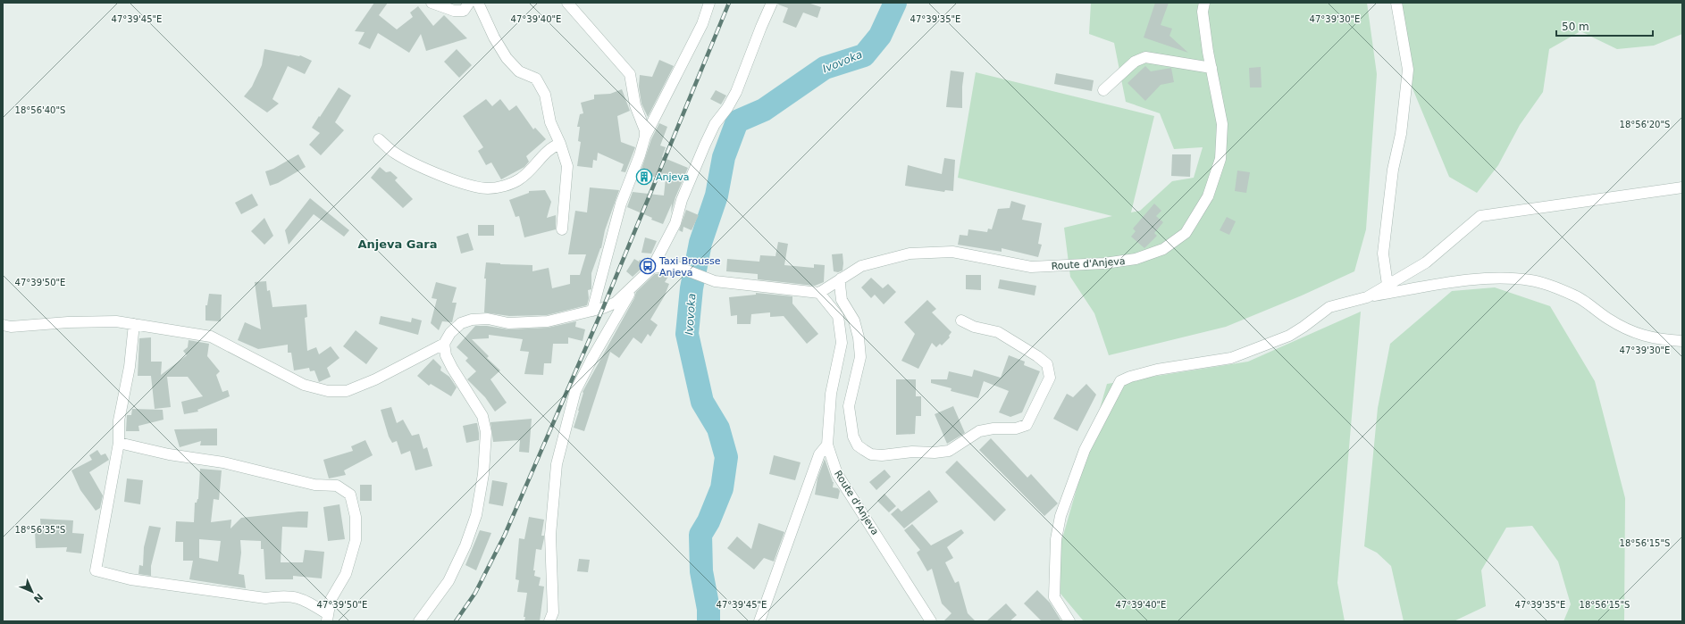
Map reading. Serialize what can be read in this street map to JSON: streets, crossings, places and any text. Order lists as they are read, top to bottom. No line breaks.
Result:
{"streets":{"street":["Route d'Anjeva"]},"districts":["Anjeva Gara"],"water":["Ivovoka"],"places":{"building":["Anjeva"],"bus stop":["Taxi Brousse Anjeva"]},"scale_bar":"50 m","north":"bottom right","coordinates":["47°39'45\"E","47°39'40\"E","47°39'35\"E","47°39'30\"E","18°56'40\"S","18°56'20\"S","47°39'50\"E","18°56'35\"S","18°56'15\"S"]}
